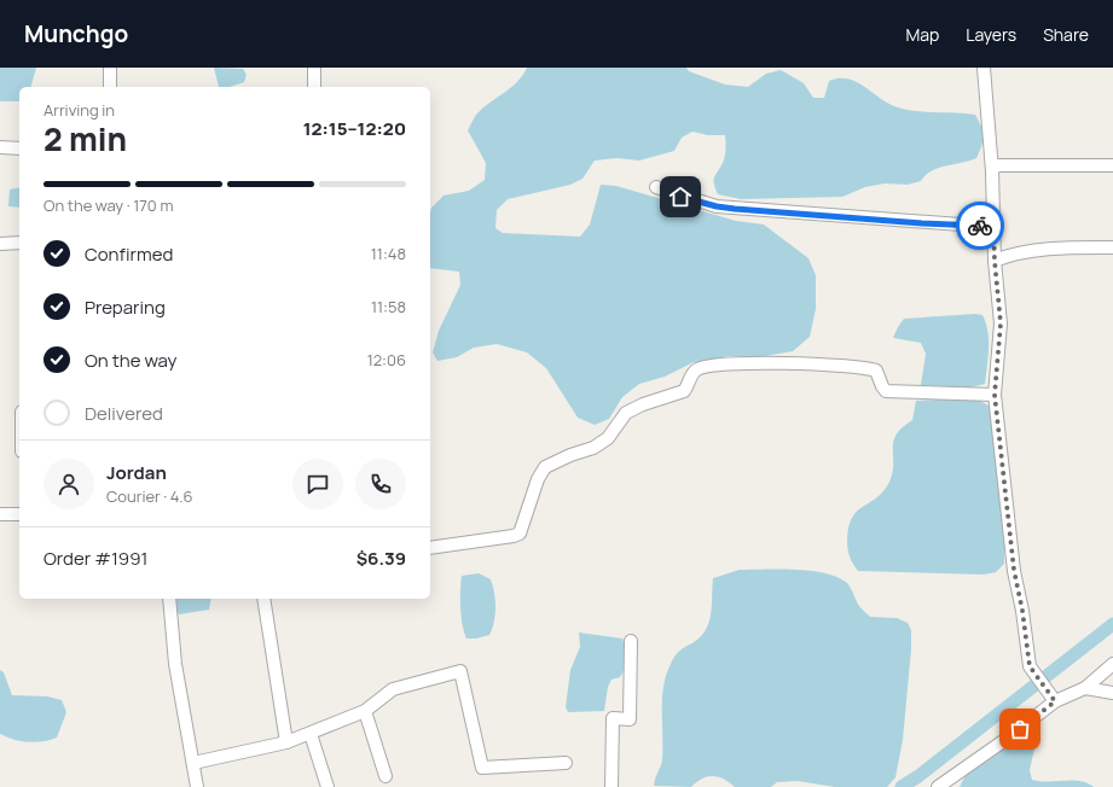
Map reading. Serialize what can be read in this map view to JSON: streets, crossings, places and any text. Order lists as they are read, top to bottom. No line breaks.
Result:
{"page":{"header":"Munchgo","nav":["Map","Layers","Share"],"heading":["2 min","Arriving in","12:15–12:20"],"panel":["Jordan","Courier · 4.6","Order #1991","$6.39"],"bar":"On the way · 170 m","list":[["Confirmed","11:48"],["Preparing","11:58"],["On the way","12:06"],"Delivered"]}}
